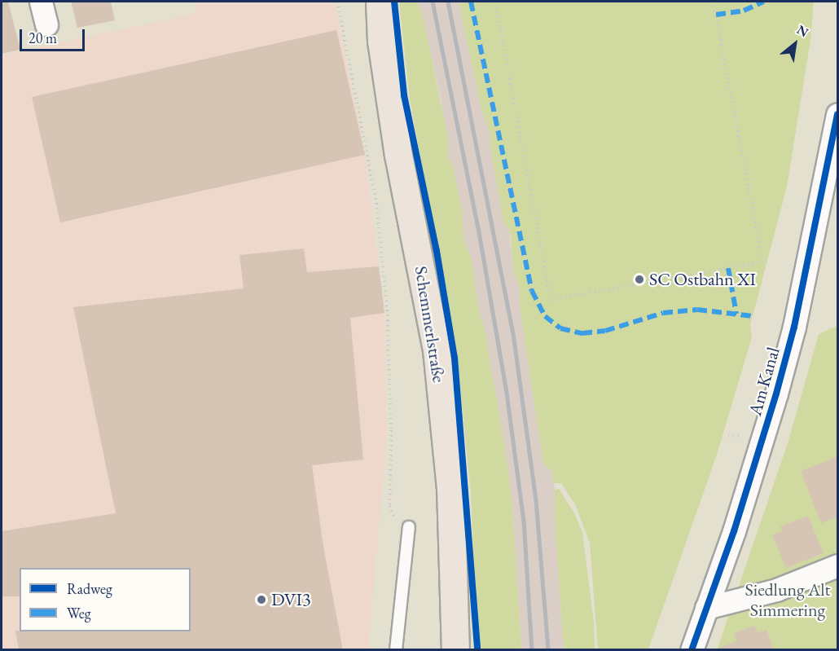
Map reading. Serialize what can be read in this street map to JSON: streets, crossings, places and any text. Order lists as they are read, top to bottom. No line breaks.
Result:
{"streets":{"main road":["Schemmerlstraße"],"street":["Am Kanal"]},"parks":["Siedlung Alt Simmering"],"places":["SC Ostbahn XI","DVI3"],"legend":["Radweg","Weg"],"scale_bar":"20 m","north":"top right"}
